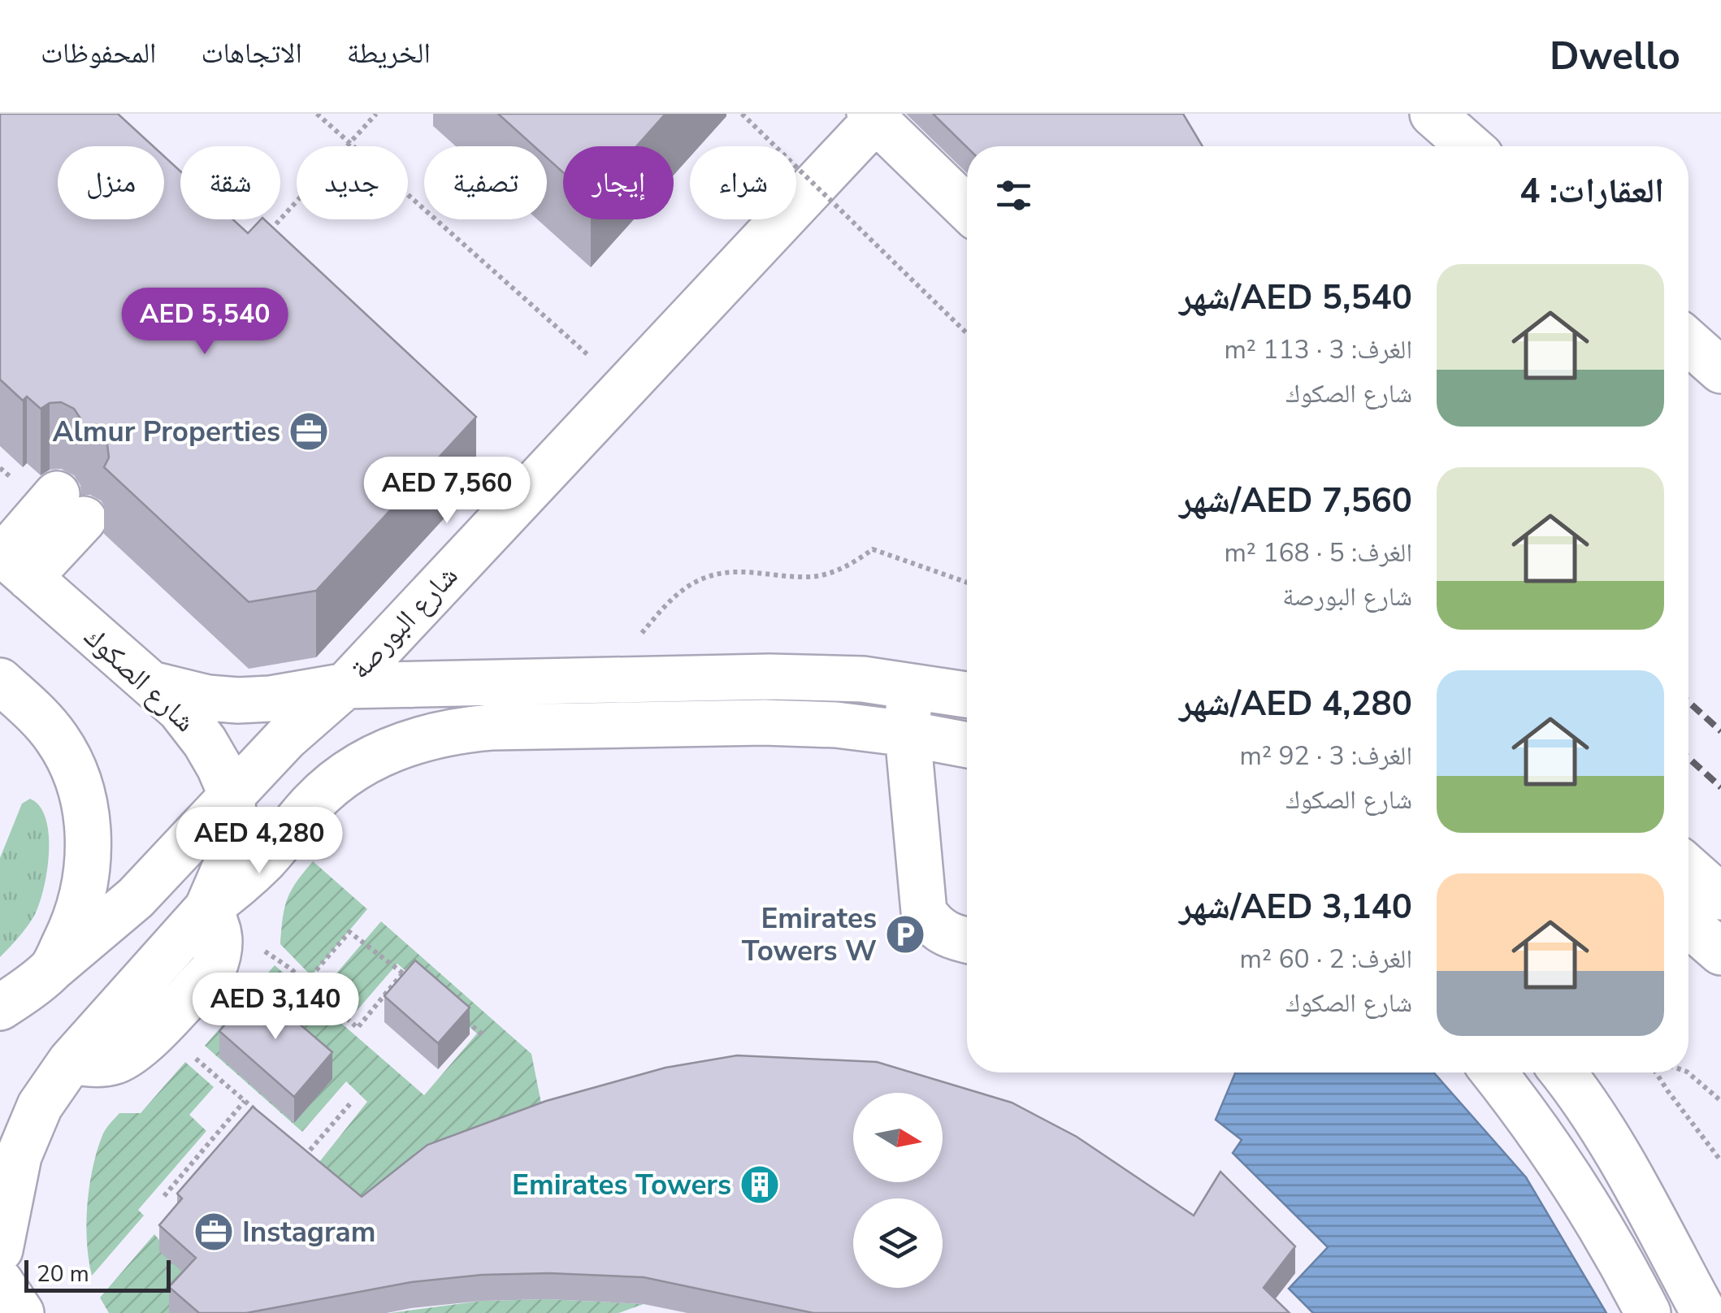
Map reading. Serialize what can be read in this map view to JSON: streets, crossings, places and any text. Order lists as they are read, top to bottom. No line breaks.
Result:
{"streets":{"main road":["شارع البورصة","شارع الصكوك"]},"crossings":[["شارع البورصة","شارع الصكوك"]],"places":{"office":["Almur Properties","Instagram"],"parking":["Emirates Towers W"],"building":["Emirates Towers"]},"scale_bar":"20 m","north":"right","page":{"header":"Dwello","nav":["الخريطة","الاتجاهات","المحفوظات"],"chip":["شراء","إيجار","تصفية","جديد","شقة","منزل"],"heading":"العقارات: 4","list":[{"name":"AED 5,540/شهر","note":"الغرف: 3 · 113 m² · شارع الصكوك"},{"name":"AED 7,560/شهر","note":"الغرف: 5 · 168 m² · شارع البورصة"},{"name":"AED 4,280/شهر","note":"الغرف: 3 · 92 m² · شارع الصكوك"},{"name":"AED 3,140/شهر","note":"الغرف: 2 · 60 m² · شارع الصكوك"}],"price":["AED 5,540","AED 7,560","AED 4,280","AED 3,140"],"scale":"20 m"}}
